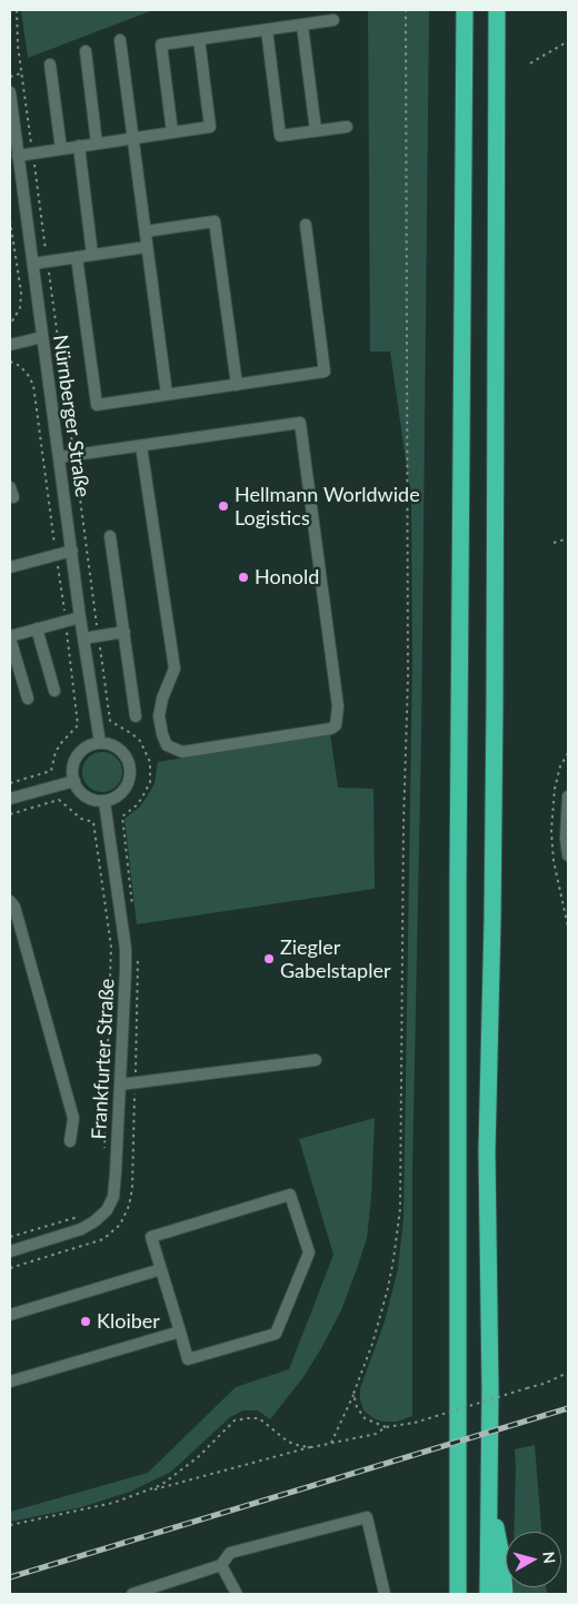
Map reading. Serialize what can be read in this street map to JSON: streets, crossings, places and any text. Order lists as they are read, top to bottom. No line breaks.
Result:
{"streets":{"street":["Nürnberger Straße","Frankfurter Straße"]},"crossings":[["Nürnberger Straße","Frankfurter Straße"]],"places":["Hellmann Worldwide Logistics","Honold","Ziegler Gabelstapler","Kloiber"],"north":"right"}
